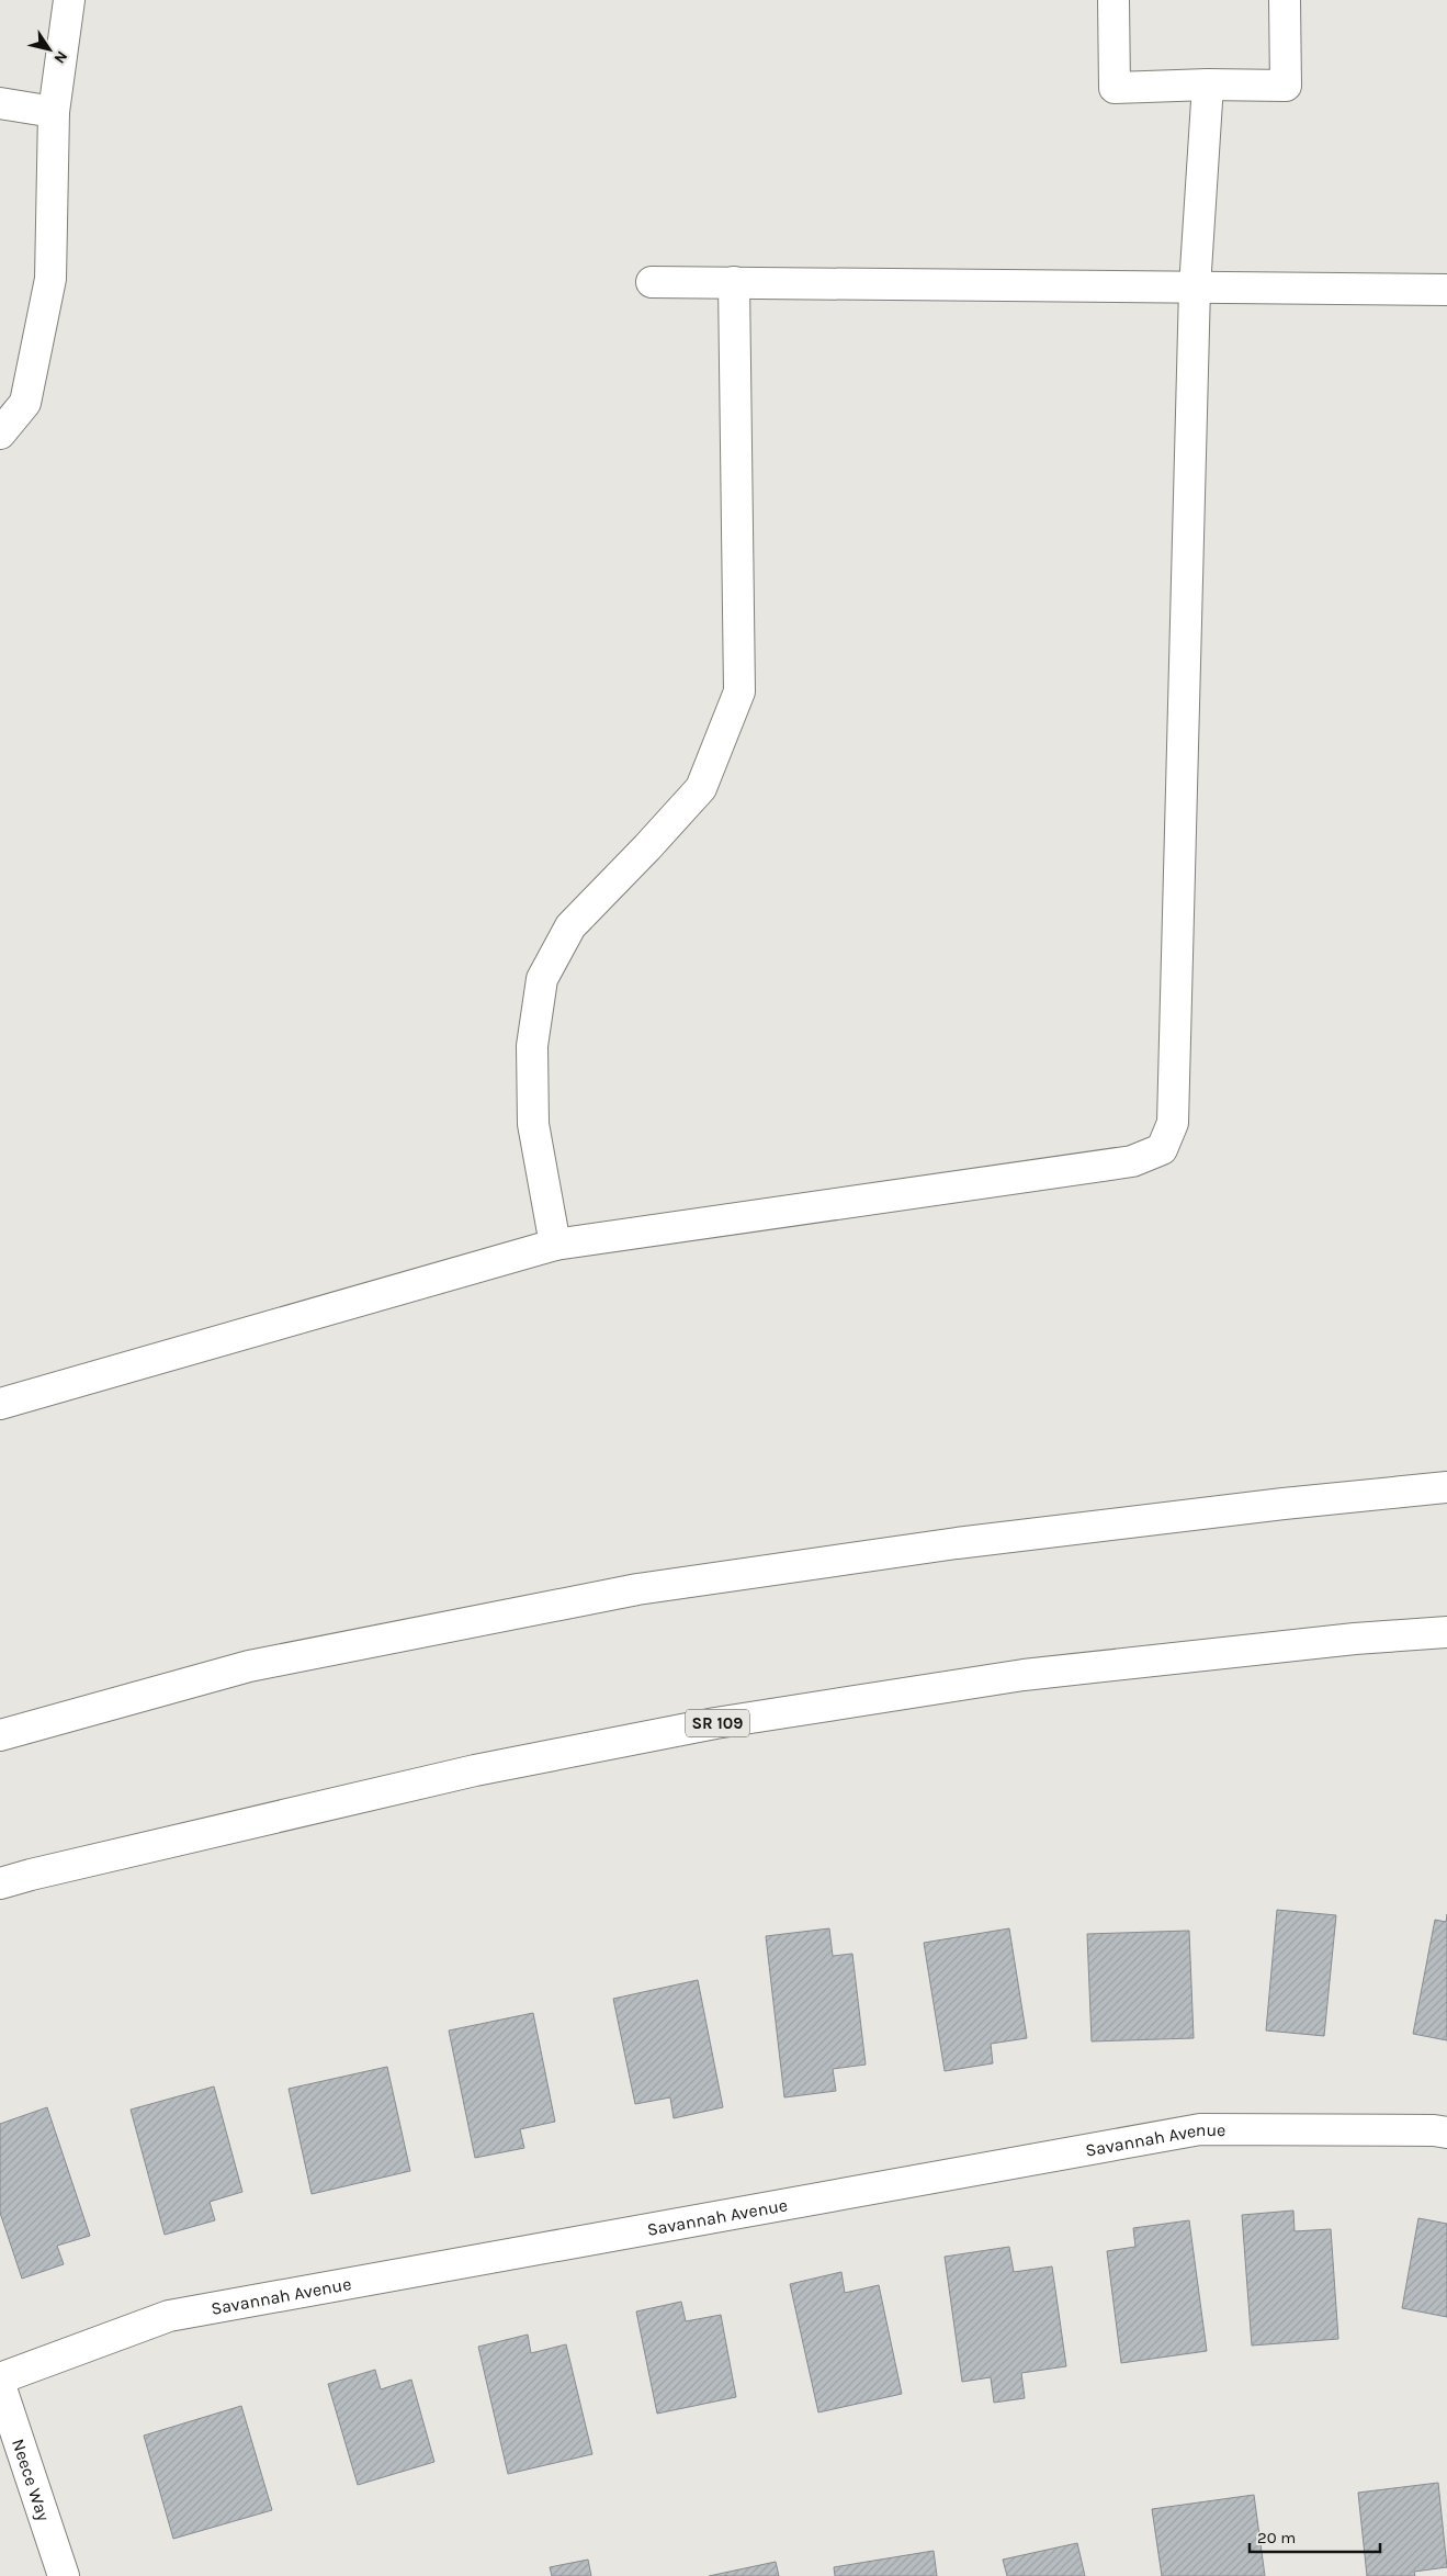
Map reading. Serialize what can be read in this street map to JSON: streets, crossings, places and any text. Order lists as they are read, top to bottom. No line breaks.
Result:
{"streets":{"main road":["SR 109","Savannah Avenue","Neece Way"]},"scale_bar":"20 m","north":"bottom right"}
